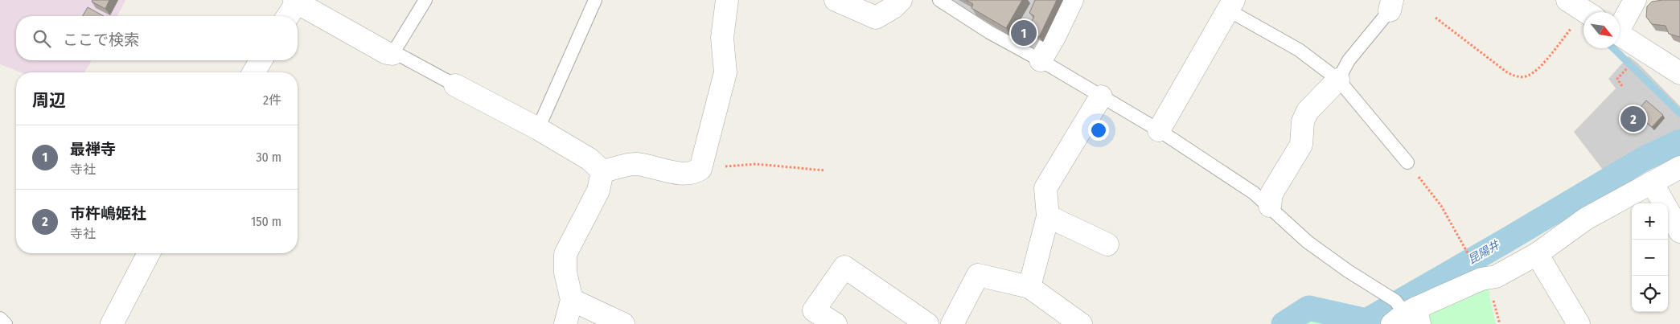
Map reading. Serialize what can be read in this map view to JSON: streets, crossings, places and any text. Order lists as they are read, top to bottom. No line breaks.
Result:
{"water":["昆陽井"],"north":"bottom right","page":{"search":"ここで検索","pins":["1","2"],"heading":["周辺","2件"],"list":[{"mark":"1","name":"最禅寺","note":"寺社","value":"30 m"},{"mark":"2","name":"市杵嶋姫社","note":"寺社","value":"150 m"}],"map_buttons":["+","−"]}}
